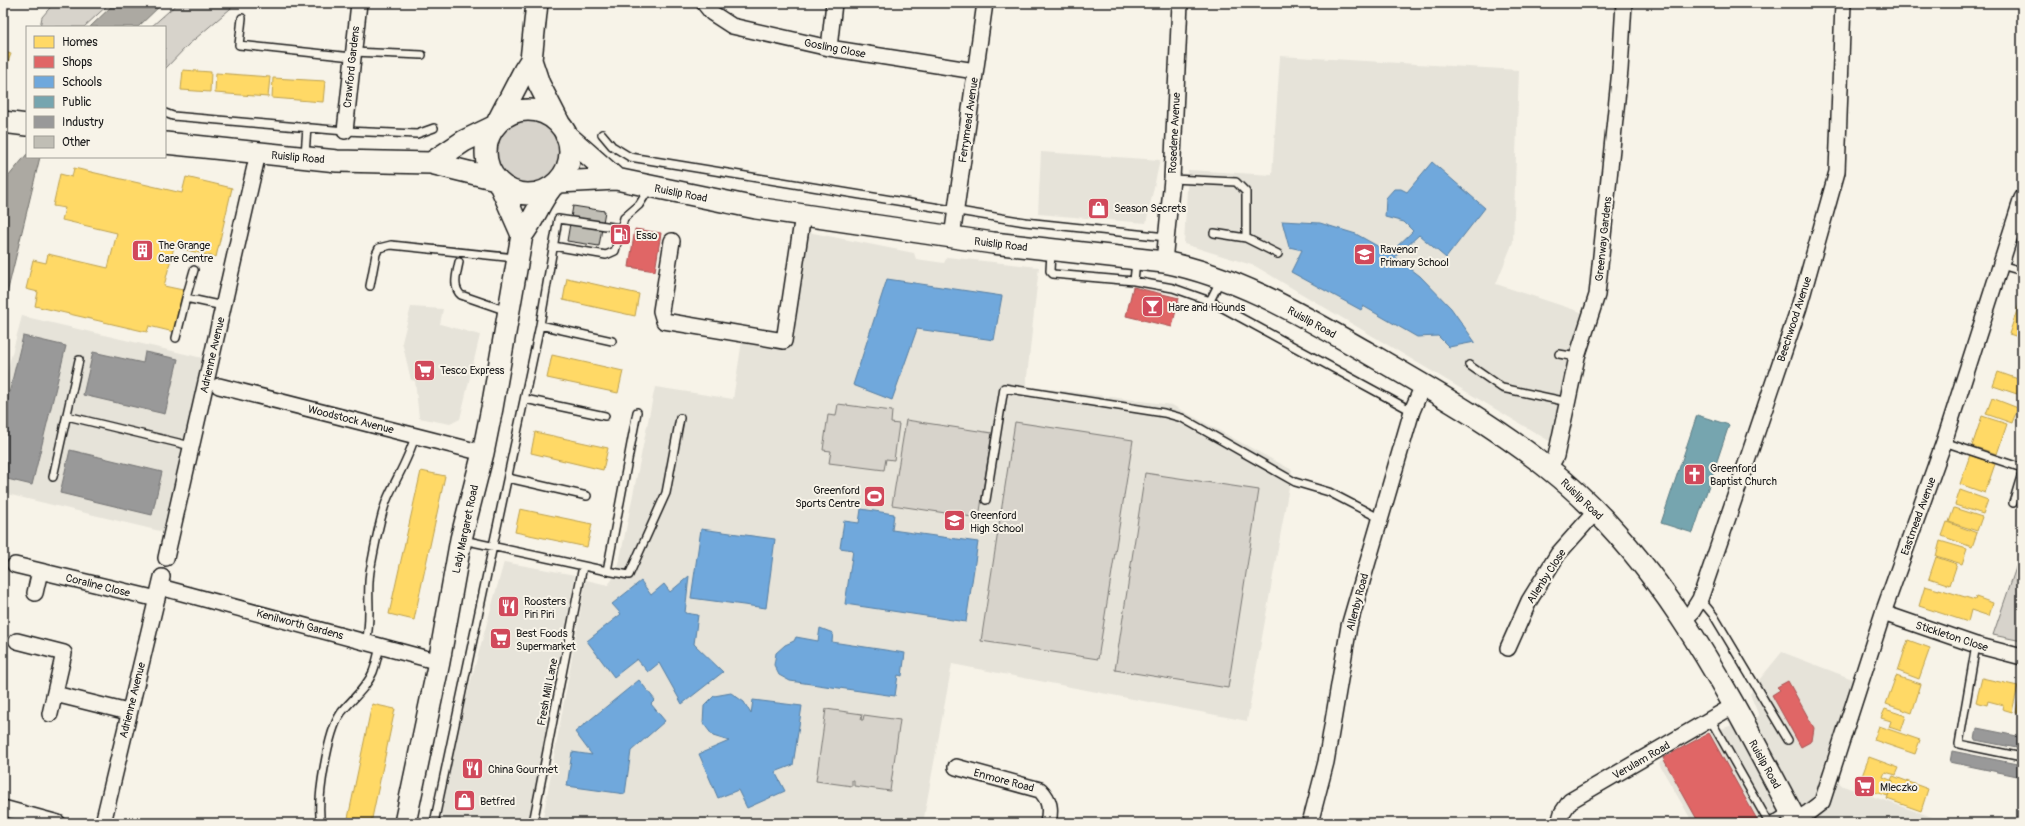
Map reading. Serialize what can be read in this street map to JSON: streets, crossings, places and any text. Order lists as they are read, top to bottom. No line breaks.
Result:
{"streets":{"main road":["Ruislip Road","Lady Margaret Road"],"street":["Gosling Close","Crawford Gardens","Ferrymead Avenue","Rosedene Avenue","Greenway Gardens","Beechwood Avenue","Adrienne Avenue","Woodstock Avenue","Eastmead Avenue","Allenby Close","Coraline Close","Allenby Road","Kenilworth Gardens","Stickleton Close","Verulam Road","Enmore Road"],"lane":["Fresh Mill Lane"]},"crossings":[["Gosling Close","Ferrymead Avenue"],["Ferrymead Avenue","Ruislip Road"],["Rosedene Avenue","Ruislip Road"],["Ruislip Road","Greenway Gardens"],["Ruislip Road","Beechwood Avenue"],["Ruislip Road","Adrienne Avenue"],["Ruislip Road","Eastmead Avenue"],["Ruislip Road","Lady Margaret Road"],["Ruislip Road","Allenby Close"],["Ruislip Road","Allenby Road"],["Ruislip Road","Verulam Road"],["Adrienne Avenue","Coraline Close"],["Adrienne Avenue","Kenilworth Gardens"],["Woodstock Avenue","Lady Margaret Road"],["Eastmead Avenue","Stickleton Close"],["Lady Margaret Road","Kenilworth Gardens"],["Coraline Close","Kenilworth Gardens"]],"places":{"shop":["Season Secrets","Betfred"],"fuel station":["Esso"],"building":["The Grange Care Centre"],"school or university":["Ravenor Primary School","Greenford High School"],"bar":["Hare and Hounds"],"supermarket":["Tesco Express","Best Foods Supermarket","Mleczko"],"church":["Greenford Baptist Church"],"sports":["Greenford Sports Centre"],"restaurant":["Roosters Piri Piri","China Gourmet"]},"legend":["Homes","Shops","Schools","Public","Industry","Other"]}
